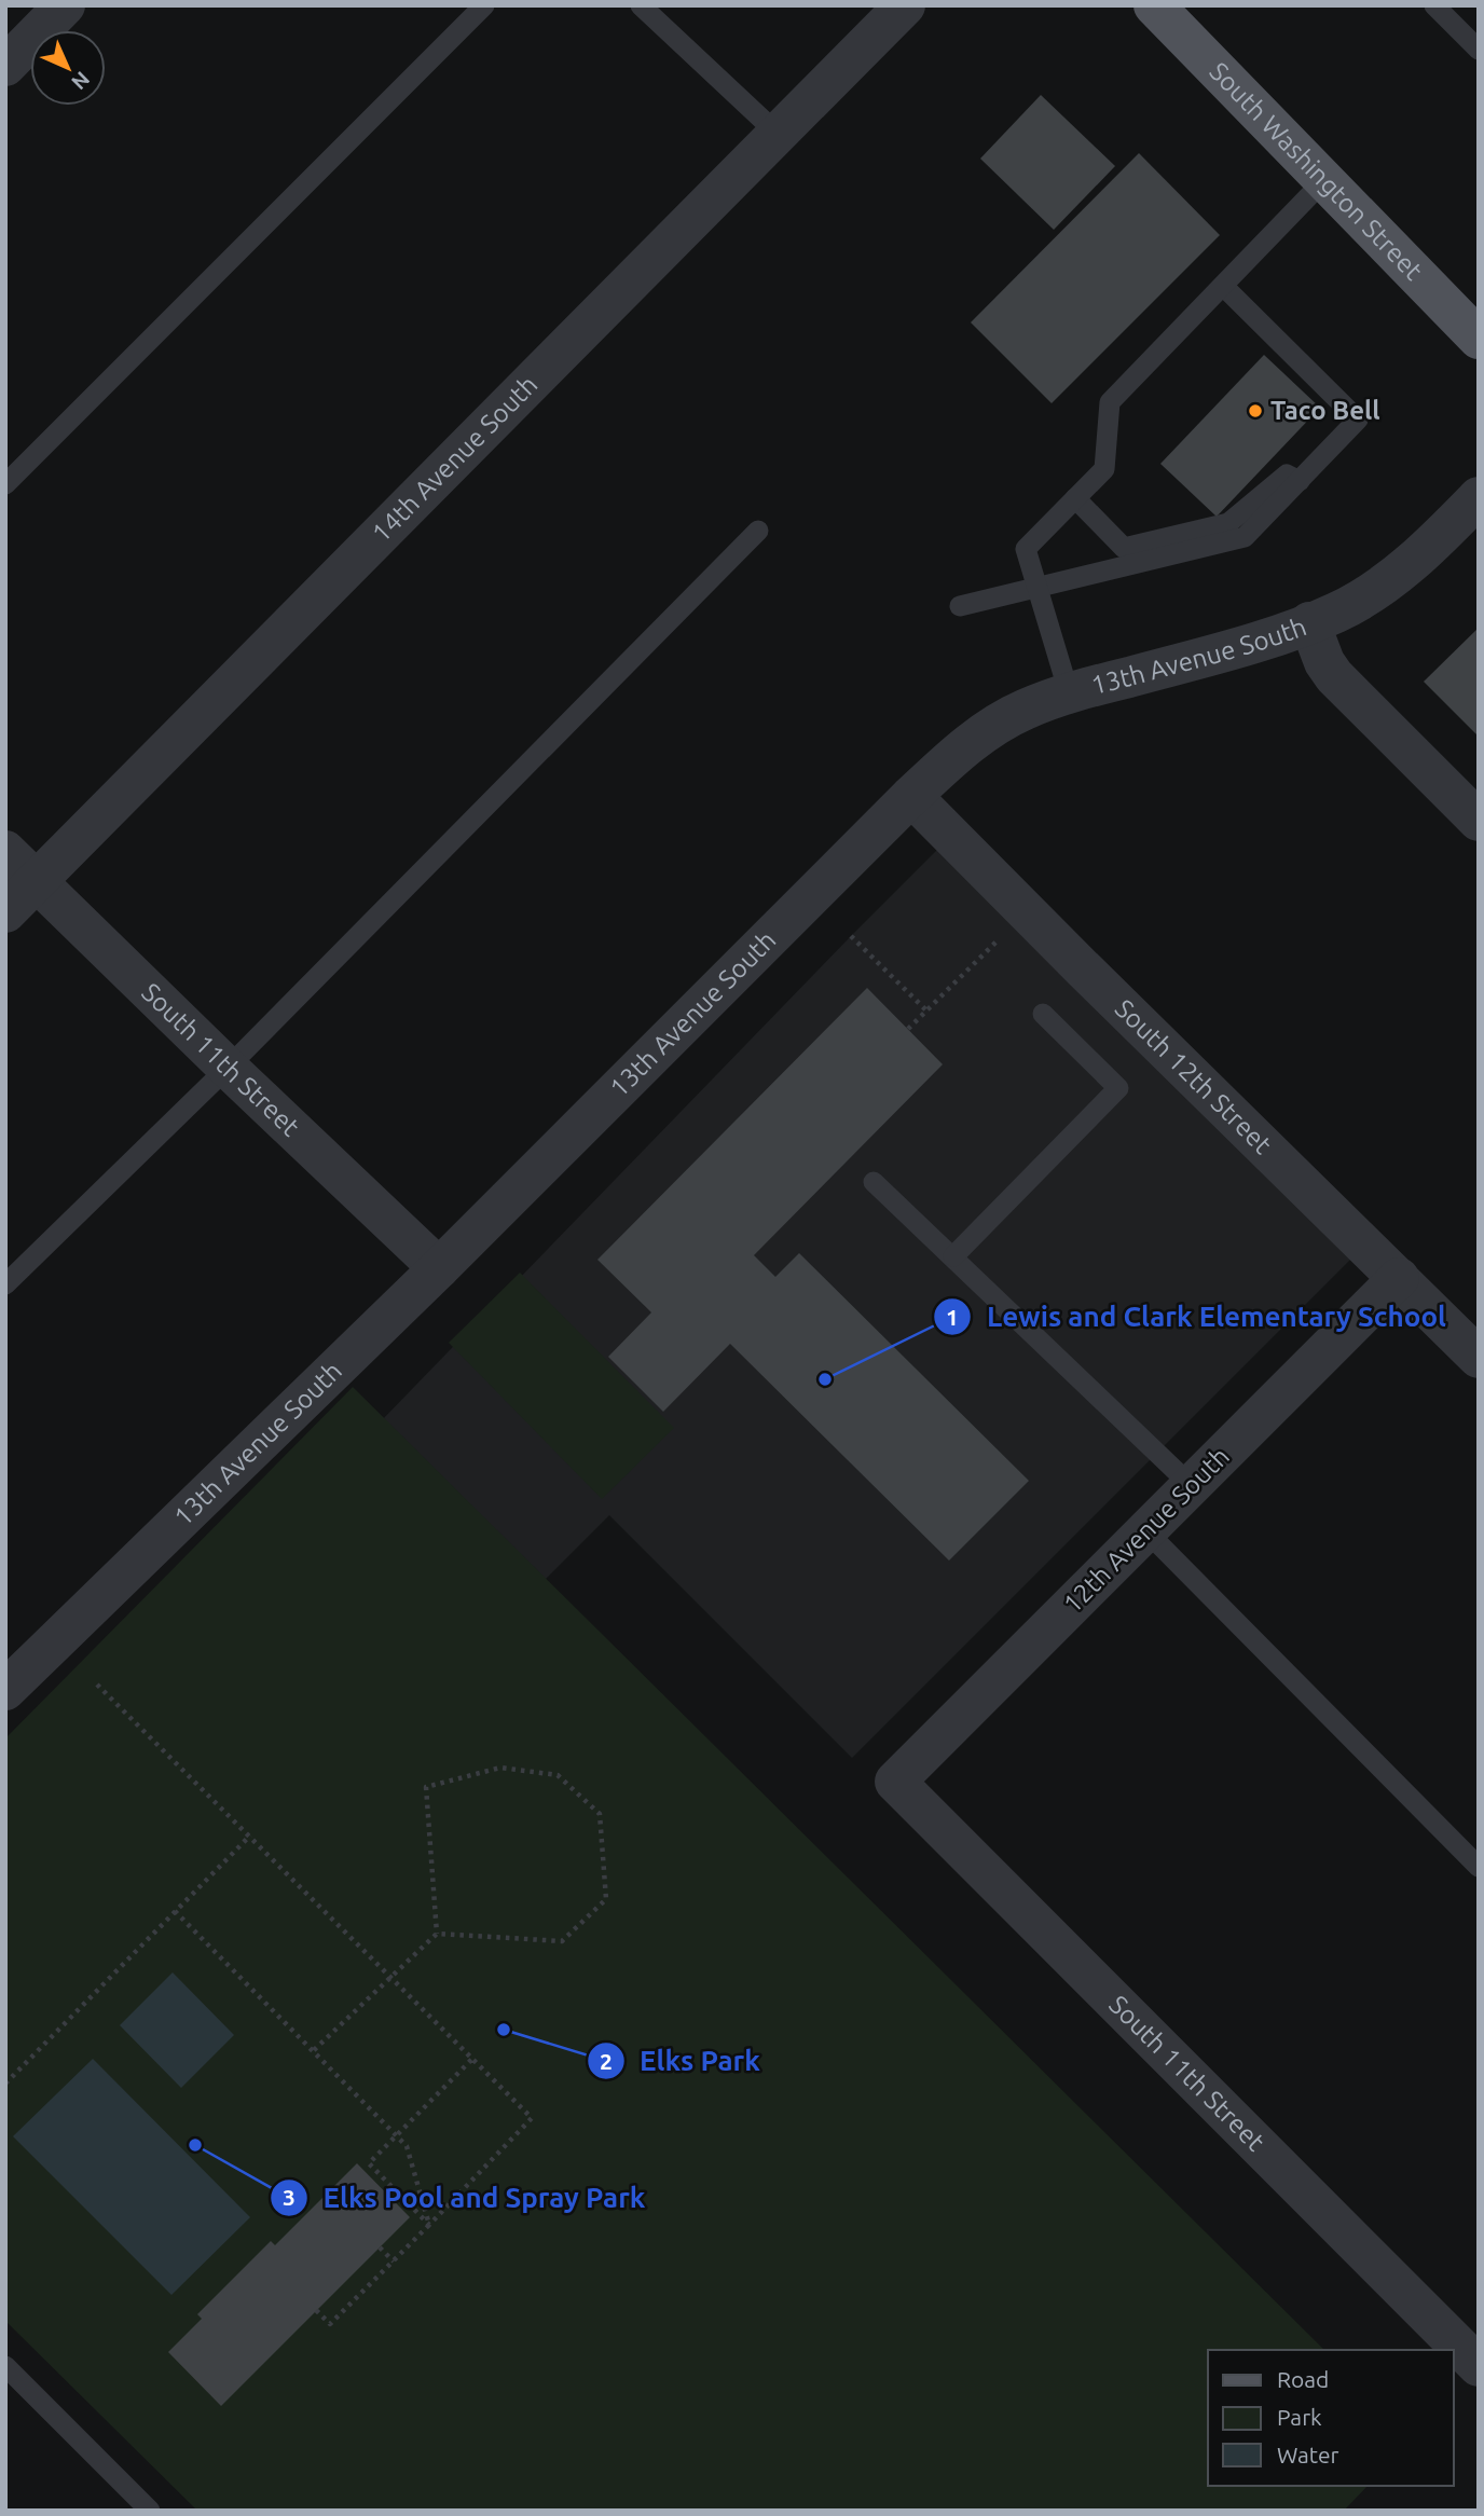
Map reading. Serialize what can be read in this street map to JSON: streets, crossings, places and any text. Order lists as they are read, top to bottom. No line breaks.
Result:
{"streets":{"main road":["South Washington Street"],"street":["14th Avenue South","13th Avenue South","South 11th Street","South 12th Street","12th Avenue South"]},"crossings":[["14th Avenue South","South 11th Street"],["13th Avenue South","South 11th Street"],["13th Avenue South","South 12th Street"],["South 11th Street","12th Avenue South"],["South 12th Street","12th Avenue South"]],"places":["Taco Bell","Lewis and Clark Elementary School","Elks Park","Elks Pool and Spray Park"],"legend":["Road","Park","Water"],"north":"bottom right"}
